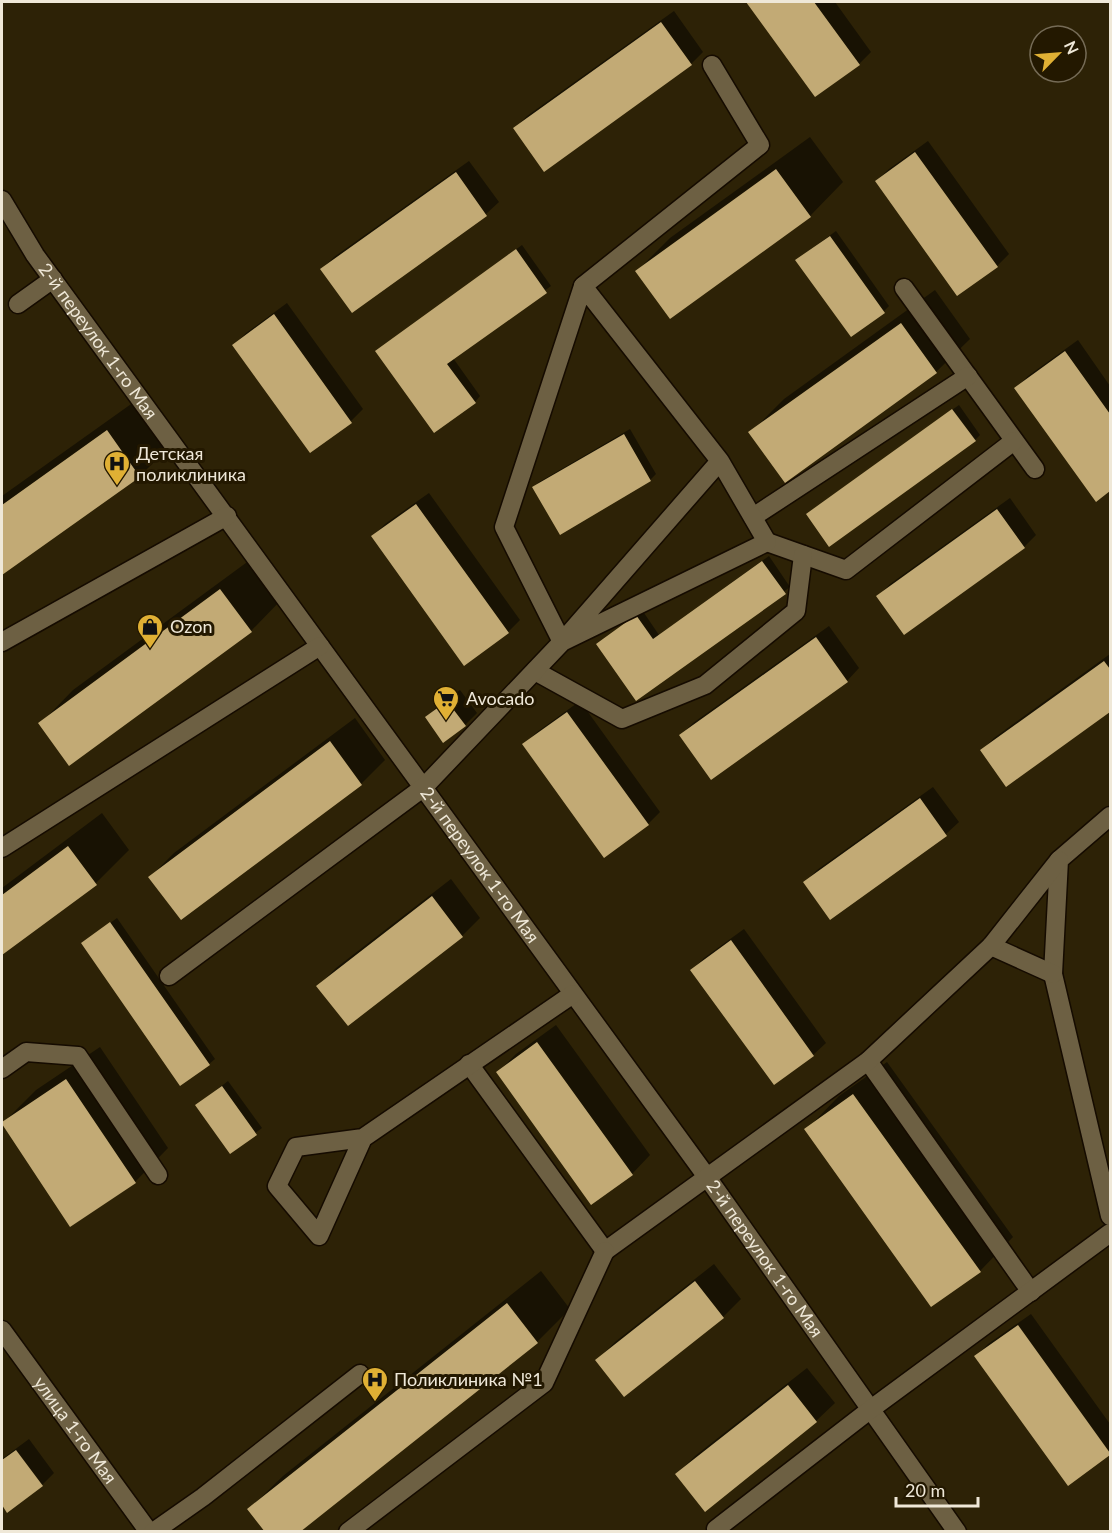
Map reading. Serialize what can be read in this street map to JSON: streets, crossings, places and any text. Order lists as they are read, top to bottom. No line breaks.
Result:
{"streets":{"street":["2-й переулок 1-го Мая","улица 1-го Мая"]},"places":{"hospital":["Детская поликлиника","Поликлиника №1"],"shop":["Ozon"],"supermarket":["Avocado"]},"scale_bar":"20 m","north":"top right"}
